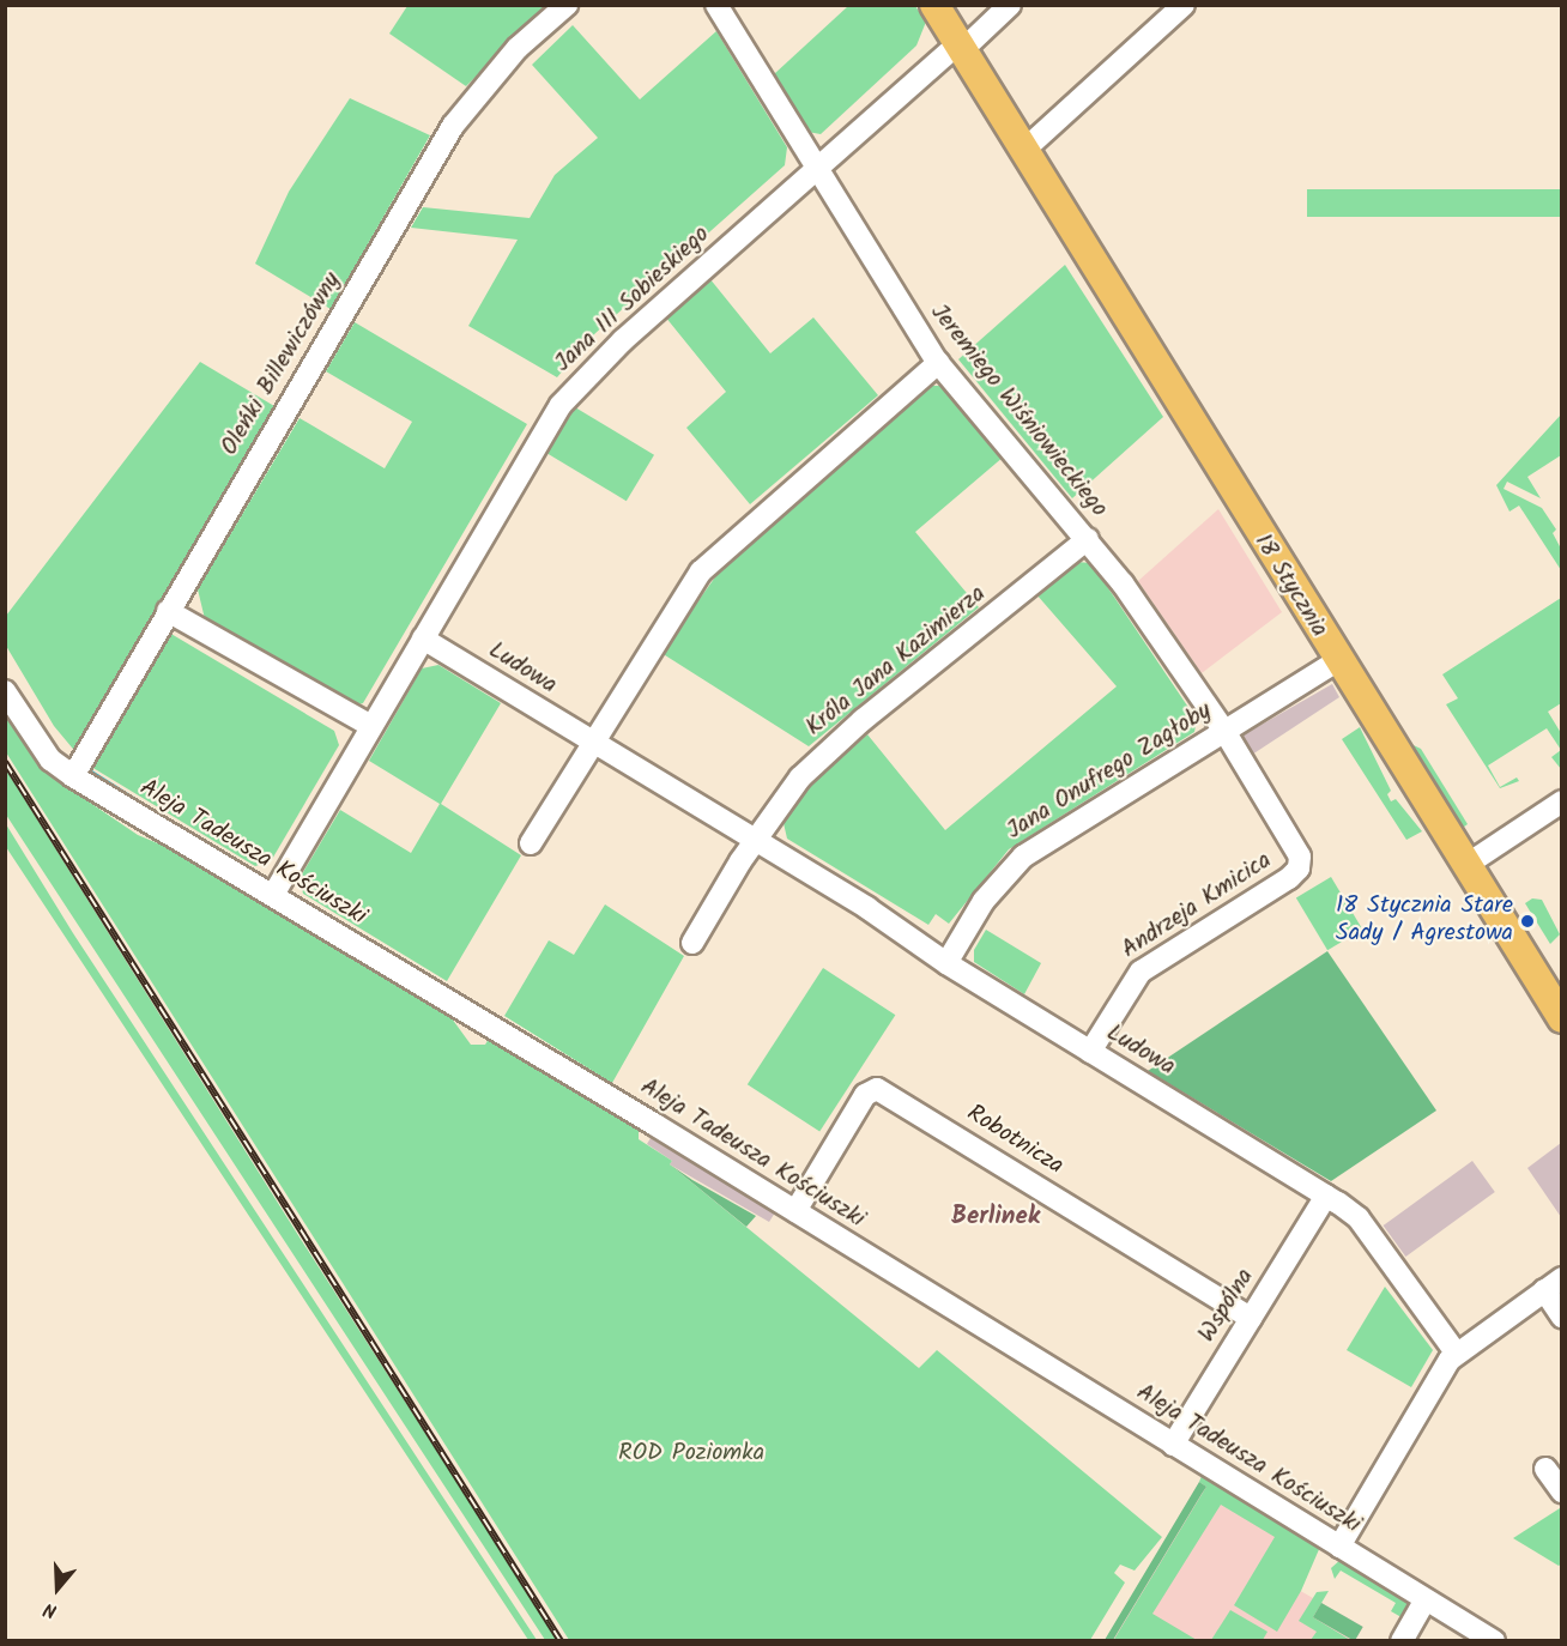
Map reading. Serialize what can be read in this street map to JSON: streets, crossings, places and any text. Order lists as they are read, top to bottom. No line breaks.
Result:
{"streets":{"main road":["18 Stycznia"],"street":["Jana III Sobieskiego","Oleńki Billewiczówny","Jeremiego Wiśniowieckiego","Króla Jana Kazimierza","Ludowa","Jana Onufrego Zagłoby","Aleja Tadeusza Kościuszki","Andrzeja Kmicica","Robotnicza","Wspólna"]},"crossings":[["Jana III Sobieskiego","Jeremiego Wiśniowieckiego"],["Jana III Sobieskiego","18 Stycznia"],["Jana III Sobieskiego","Ludowa"],["Jana III Sobieskiego","Aleja Tadeusza Kościuszki"],["Oleńki Billewiczówny","Aleja Tadeusza Kościuszki"],["Jeremiego Wiśniowieckiego","Króla Jana Kazimierza"],["Jeremiego Wiśniowieckiego","Jana Onufrego Zagłoby"],["Jeremiego Wiśniowieckiego","Andrzeja Kmicica"],["18 Stycznia","Jana Onufrego Zagłoby"],["Króla Jana Kazimierza","Ludowa"],["Ludowa","Jana Onufrego Zagłoby"],["Ludowa","Andrzeja Kmicica"],["Ludowa","Wspólna"],["Jana Onufrego Zagłoby","Andrzeja Kmicica"],["Aleja Tadeusza Kościuszki","Robotnicza"],["Aleja Tadeusza Kościuszki","Wspólna"],["Robotnicza","Wspólna"]],"districts":["Berlinek"],"parks":["ROD Poziomka"],"places":["18 Stycznia Stare Sady / Agrestowa"],"north":"bottom"}
